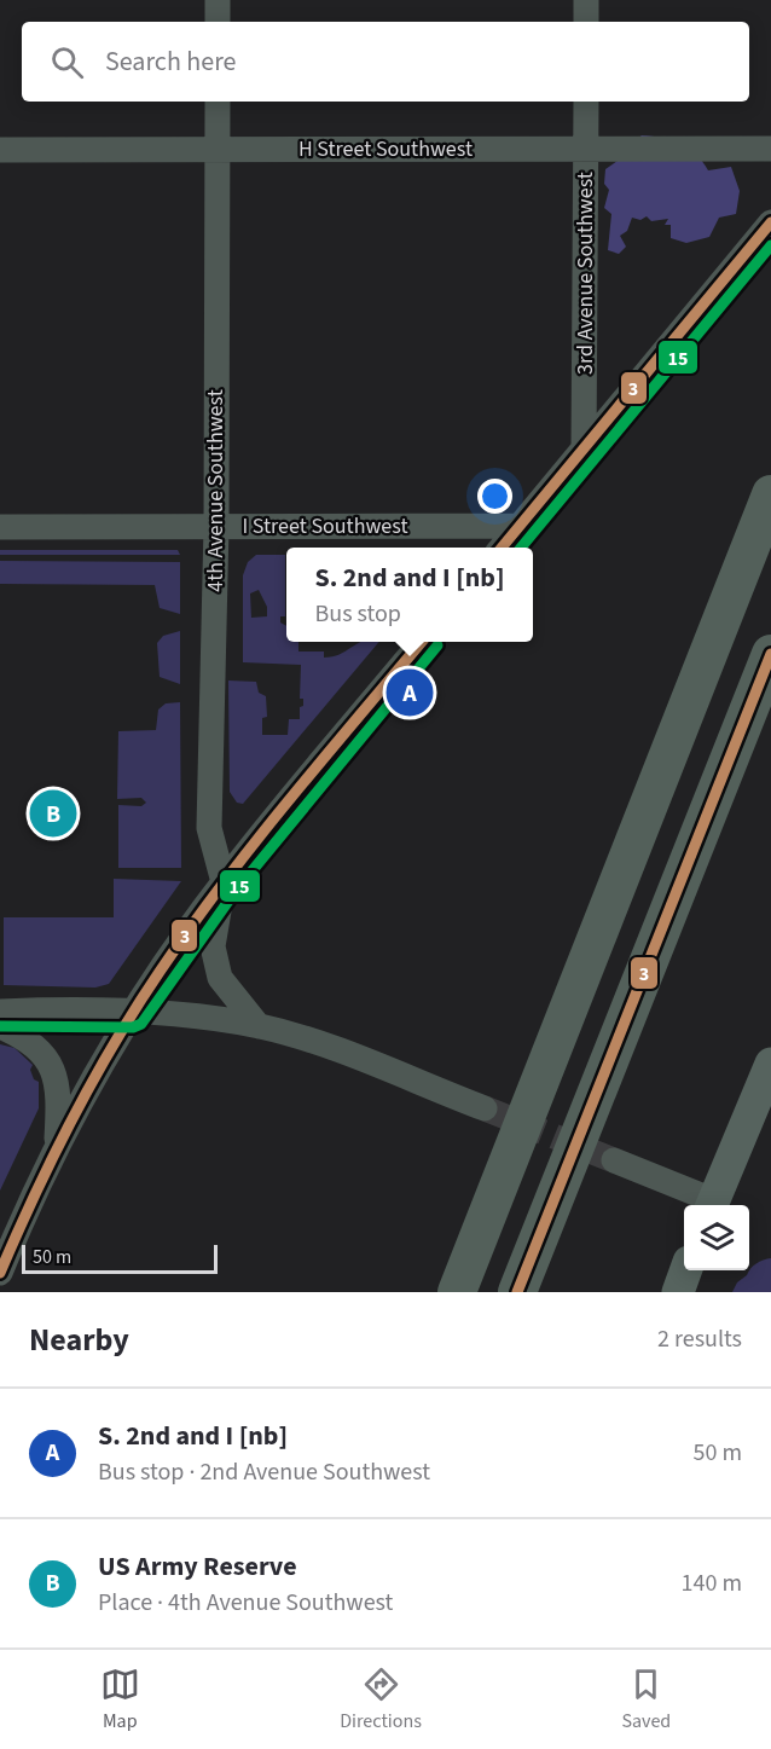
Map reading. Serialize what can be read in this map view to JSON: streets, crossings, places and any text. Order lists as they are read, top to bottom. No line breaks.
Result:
{"streets":{"street":["H Street Southwest","3rd Avenue Southwest","4th Avenue Southwest","I Street Southwest"]},"crossings":[["H Street Southwest","3rd Avenue Southwest"],["H Street Southwest","4th Avenue Southwest"],["4th Avenue Southwest","I Street Southwest"]],"lines":["transit line 3","transit line 15"],"scale_bar":"50 m","page":{"search":"Search here","popup":["S. 2nd and I [nb]","Bus stop"],"pins":["A","B"],"scale":"50 m","heading":["Nearby","2 results"],"list":[{"mark":"A","name":"S. 2nd and I [nb]","note":"Bus stop · 2nd Avenue Southwest","value":"50 m"},{"mark":"B","name":"US Army Reserve","note":"Place · 4th Avenue Southwest","value":"140 m"}],"nav":["Map","Directions","Saved"]}}
